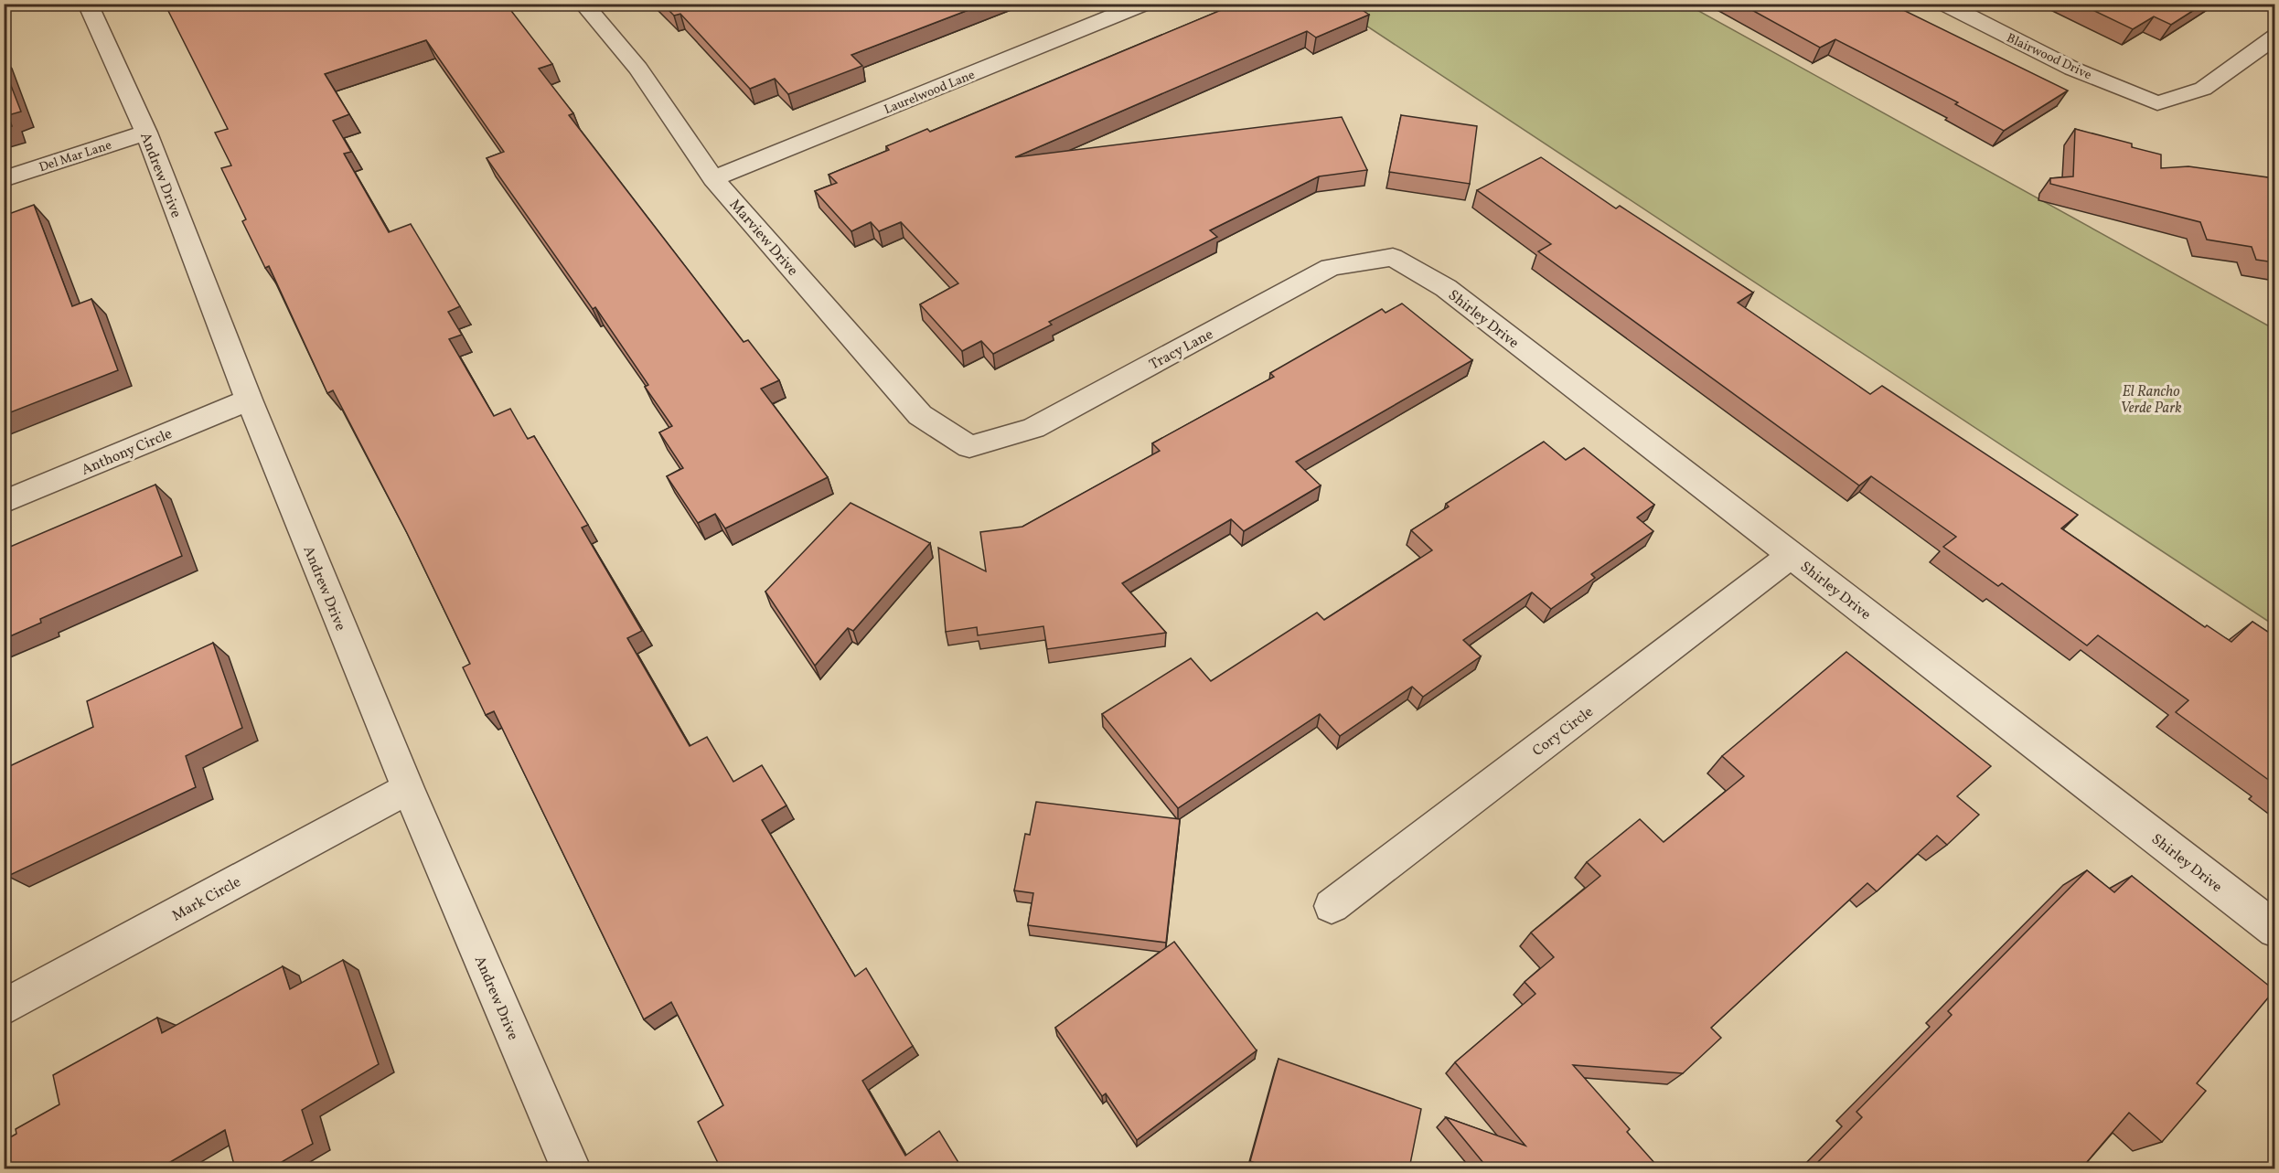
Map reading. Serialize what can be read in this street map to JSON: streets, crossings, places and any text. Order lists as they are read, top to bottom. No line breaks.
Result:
{"streets":{"street":["Blairwood Drive","Laurelwood Lane","Del Mar Lane","Andrew Drive","Marview Drive","Shirley Drive","Tracy Lane","Anthony Circle","Cory Circle","Mark Circle"]},"crossings":[["Laurelwood Lane","Marview Drive"],["Del Mar Lane","Andrew Drive"],["Andrew Drive","Anthony Circle"],["Andrew Drive","Mark Circle"],["Marview Drive","Tracy Lane"],["Shirley Drive","Tracy Lane"],["Shirley Drive","Cory Circle"]],"parks":["El Rancho Verde Park"]}
